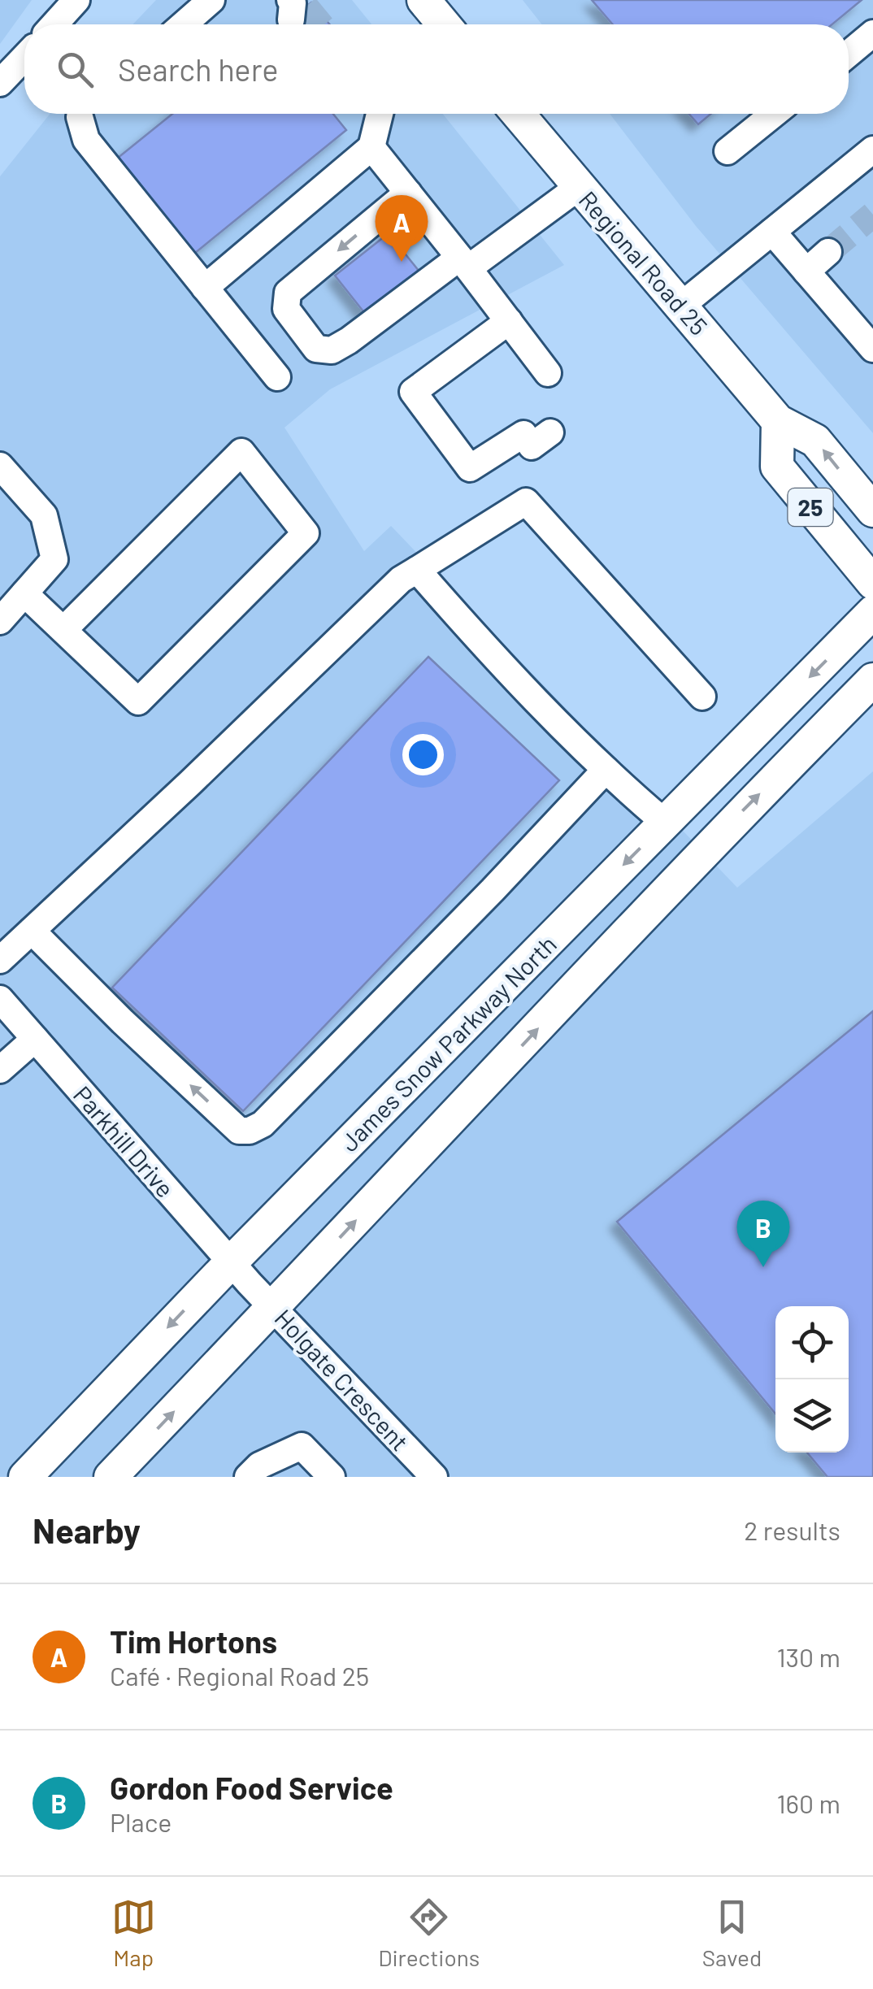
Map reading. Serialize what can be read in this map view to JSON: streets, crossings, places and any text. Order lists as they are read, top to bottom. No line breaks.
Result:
{"streets":{"main road":["Regional Road 25","25","James Snow Parkway North"],"street":["Parkhill Drive","Holgate Crescent"]},"crossings":[["Regional Road 25","25"],["James Snow Parkway North","Parkhill Drive"],["James Snow Parkway North","Holgate Crescent"],["Parkhill Drive","Holgate Crescent"]],"page":{"search":"Search here","pins":["A","B"],"heading":["Nearby","2 results"],"list":[{"mark":"A","name":"Tim Hortons","note":"Café · Regional Road 25","value":"130 m"},{"mark":"B","name":"Gordon Food Service","note":"Place","value":"160 m"}],"nav":["Map","Directions","Saved"]}}
